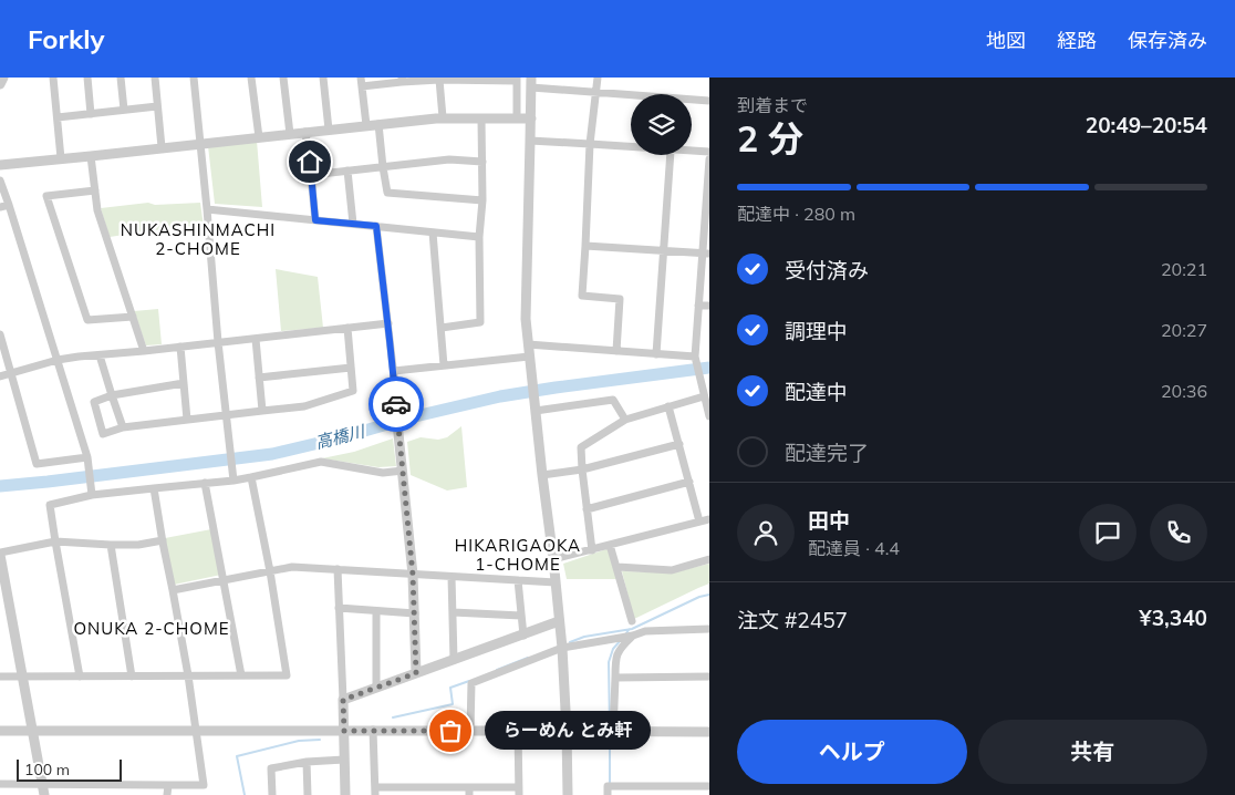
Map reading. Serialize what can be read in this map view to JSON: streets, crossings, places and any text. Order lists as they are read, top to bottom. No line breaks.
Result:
{"districts":["NUKASHINMACHI 2-CHOME","HIKARIGAOKA 1-CHOME","ONUKA 2-CHOME"],"water":["高橋川"],"places":["らーめん とみ軒"],"scale_bar":"100 m","page":{"header":"Forkly","nav":["地図","経路","保存済み"],"heading":["2 分","到着まで","20:49–20:54"],"panel":["田中","配達員 · 4.4","注文 #2457","¥3,340"],"bar":"配達中 · 280 m","list":[["受付済み","20:21"],["調理中","20:27"],["配達中","20:36"],"配達完了"],"buttons":["ヘルプ","共有"],"bubble":"らーめん とみ軒","scale":"100 m"}}
